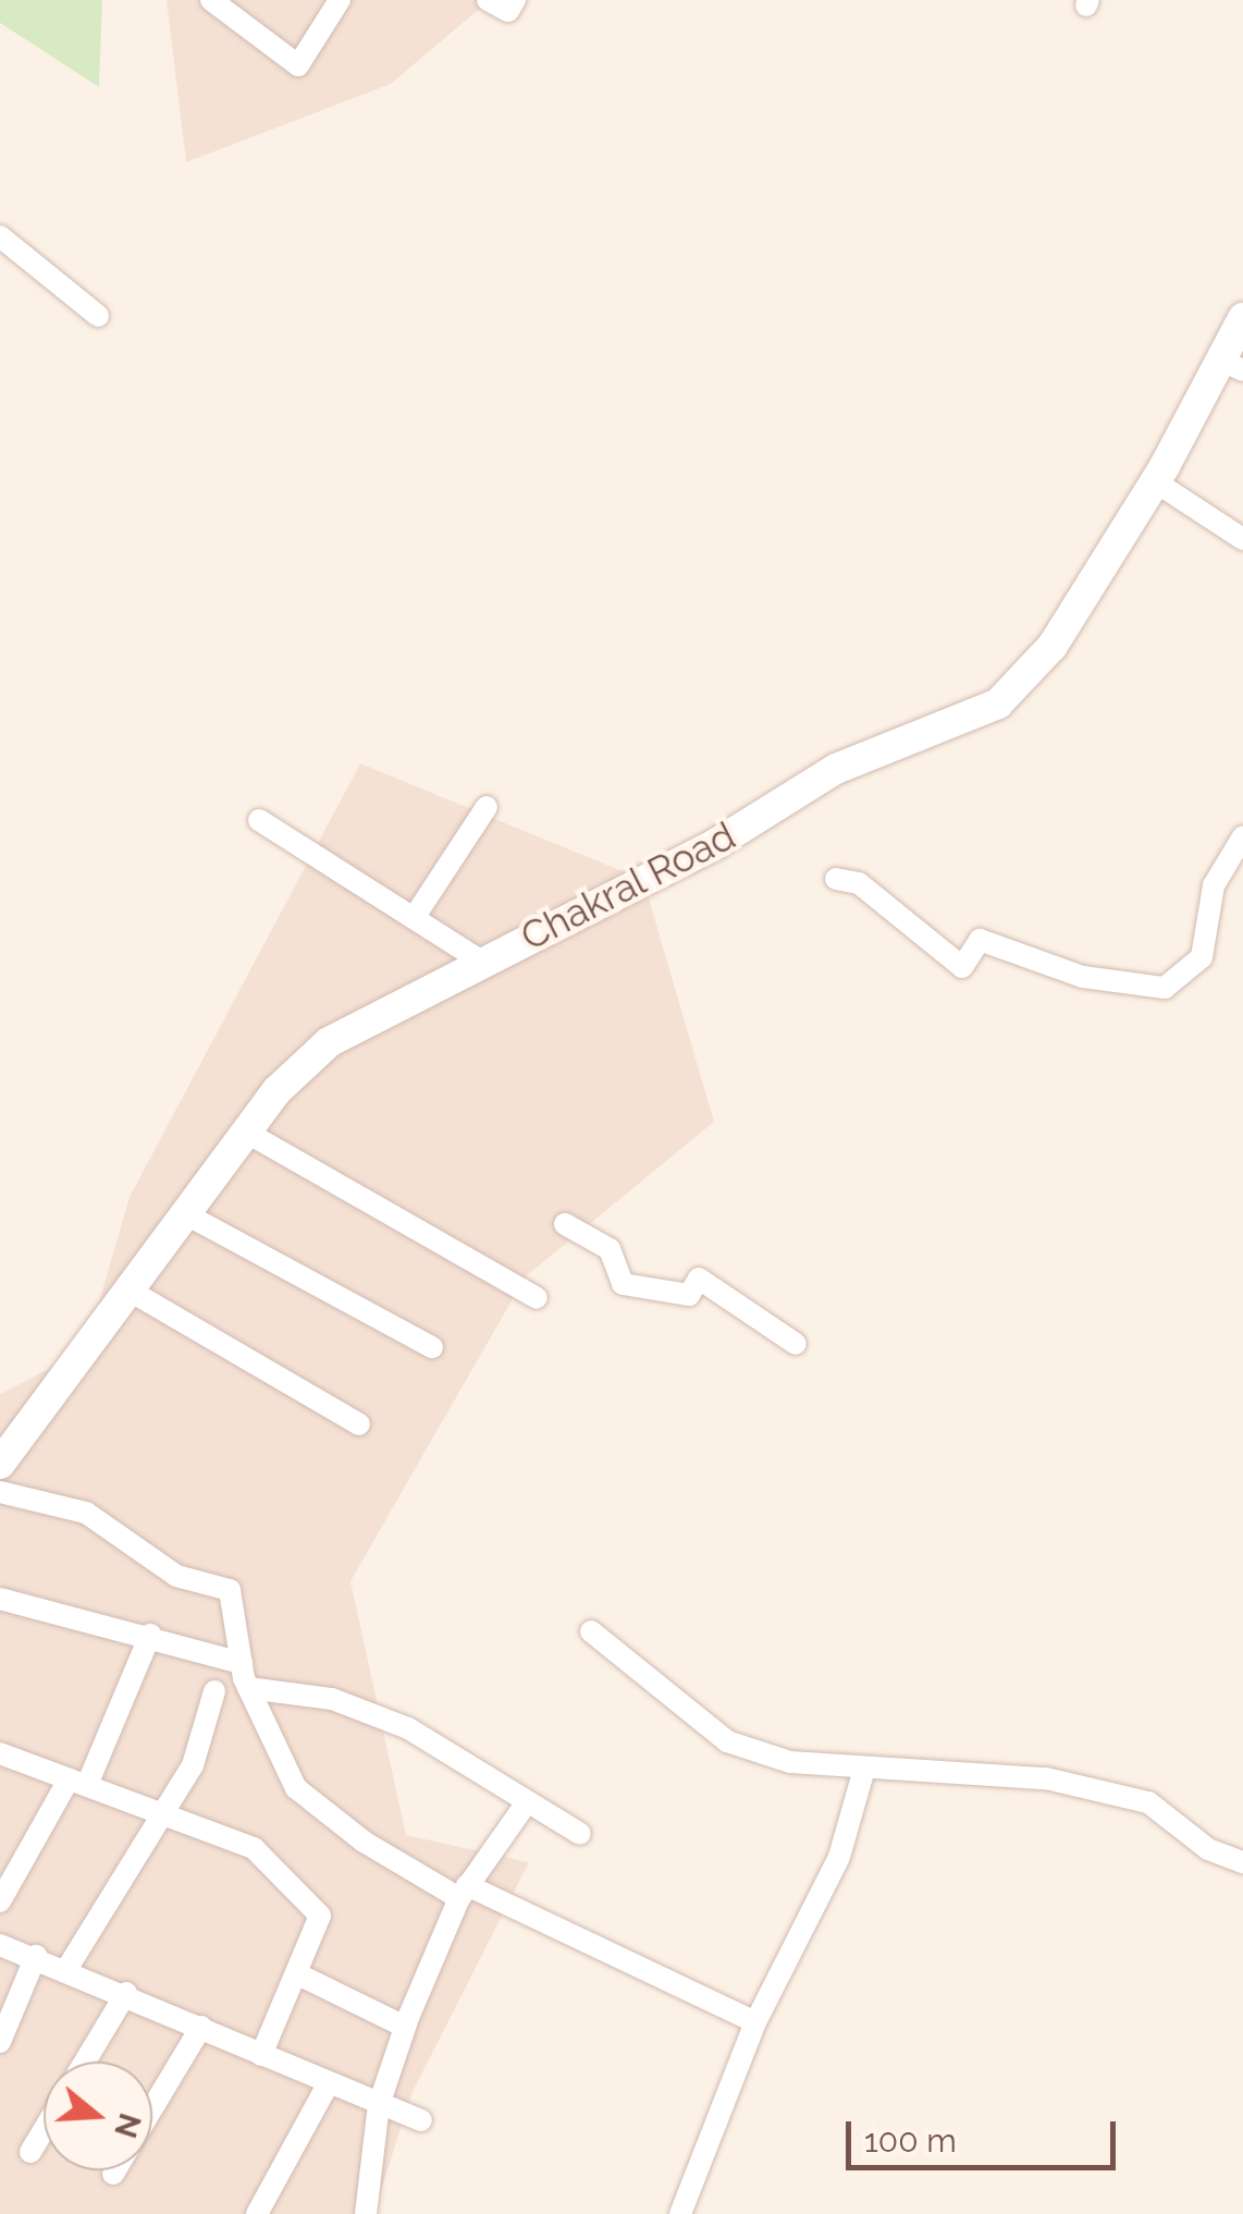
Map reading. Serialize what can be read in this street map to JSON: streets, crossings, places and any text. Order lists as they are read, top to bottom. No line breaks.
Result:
{"streets":{"street":["Chakral Road"]},"scale_bar":"100 m","north":"right"}
